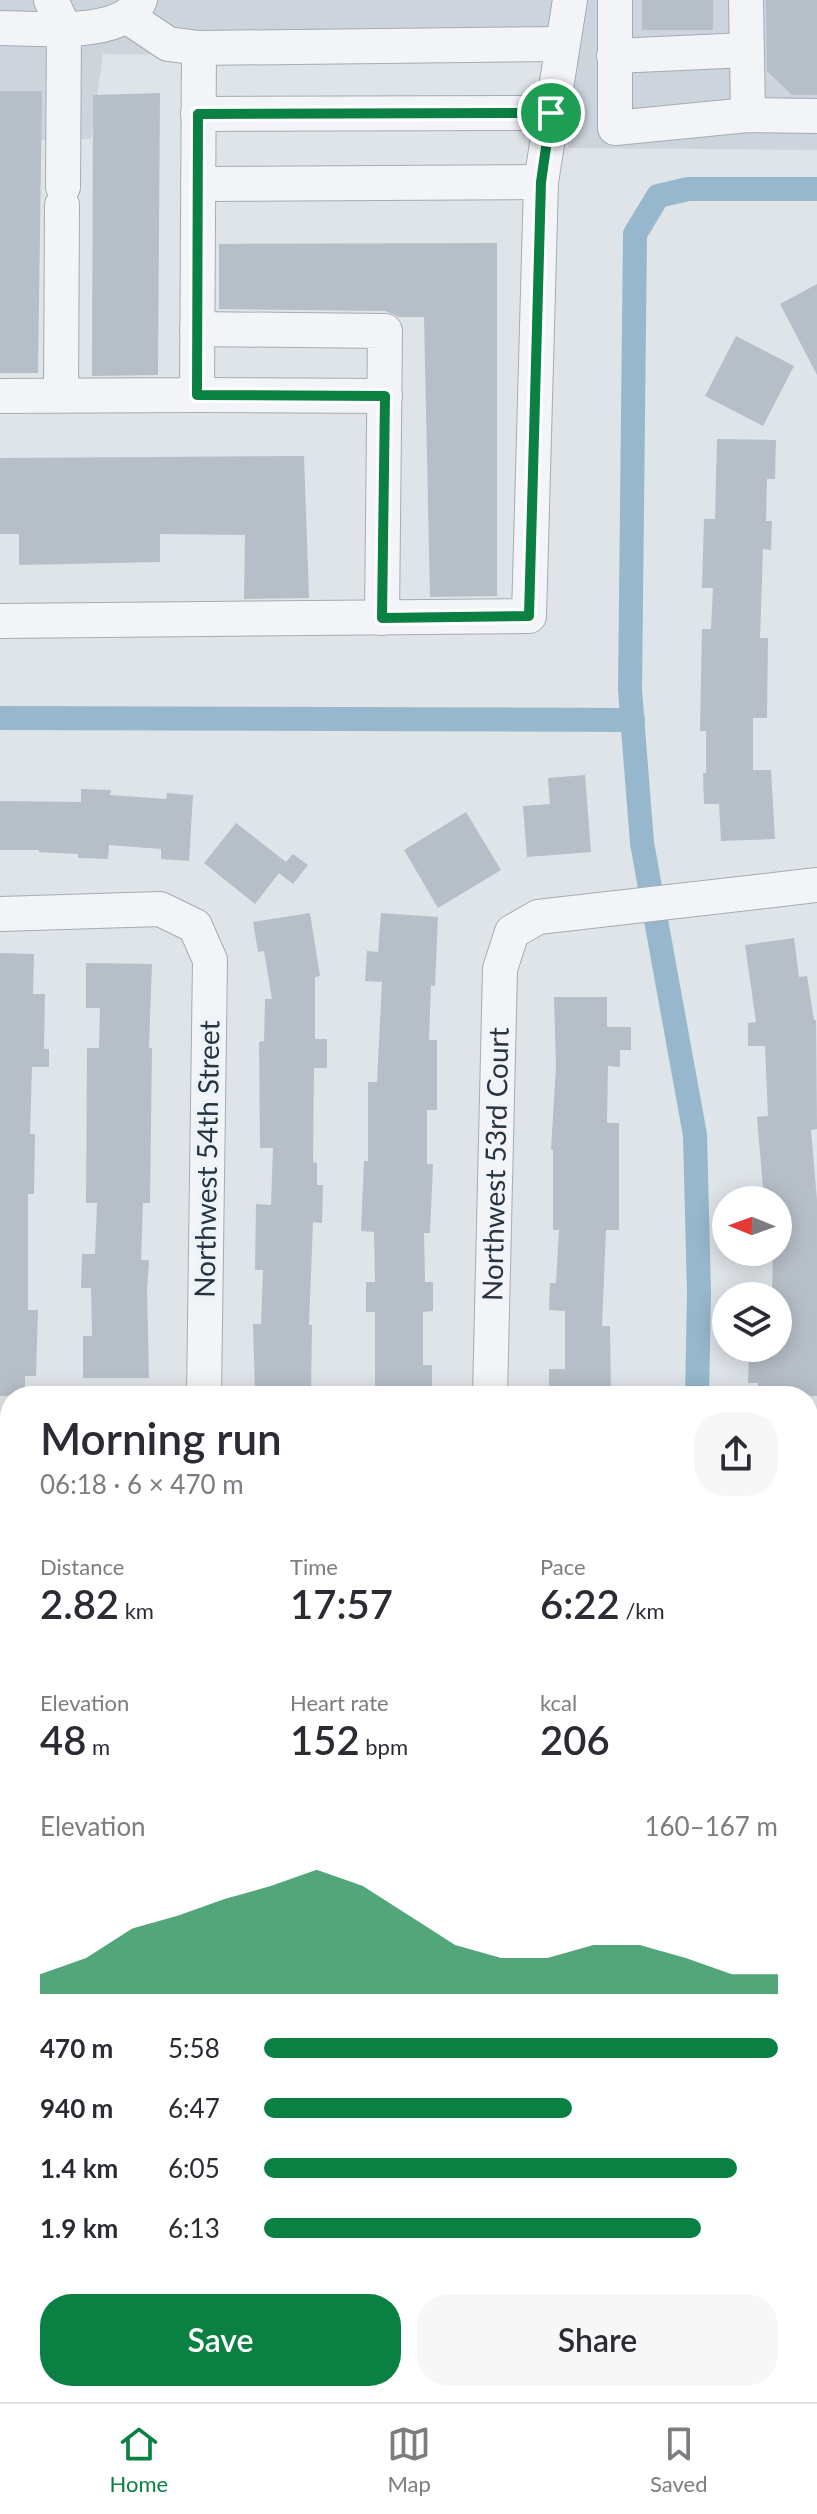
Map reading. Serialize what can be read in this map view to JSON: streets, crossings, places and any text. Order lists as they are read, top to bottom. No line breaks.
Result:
{"streets":{"street":["Northwest 54th Street","Northwest 53rd Court"]},"north":"left","page":{"heading":["Morning run","06:18 · 6 × 470 m"],"stats":[["Distance","2.82 km"],["Time","17:57"],["Pace","6:22 /km"],["Elevation","48 m"],["Heart rate","152 bpm"],["kcal","206"]],"chart":["Elevation","160–167 m"],"list":[{"name":"470 m","note":"5:58"},{"name":"940 m","note":"6:47"},{"name":"1.4 km","note":"6:05"},{"name":"1.9 km","note":"6:13"}],"buttons":["Save","Share"],"tabs":["Home","Map","Saved"]}}
